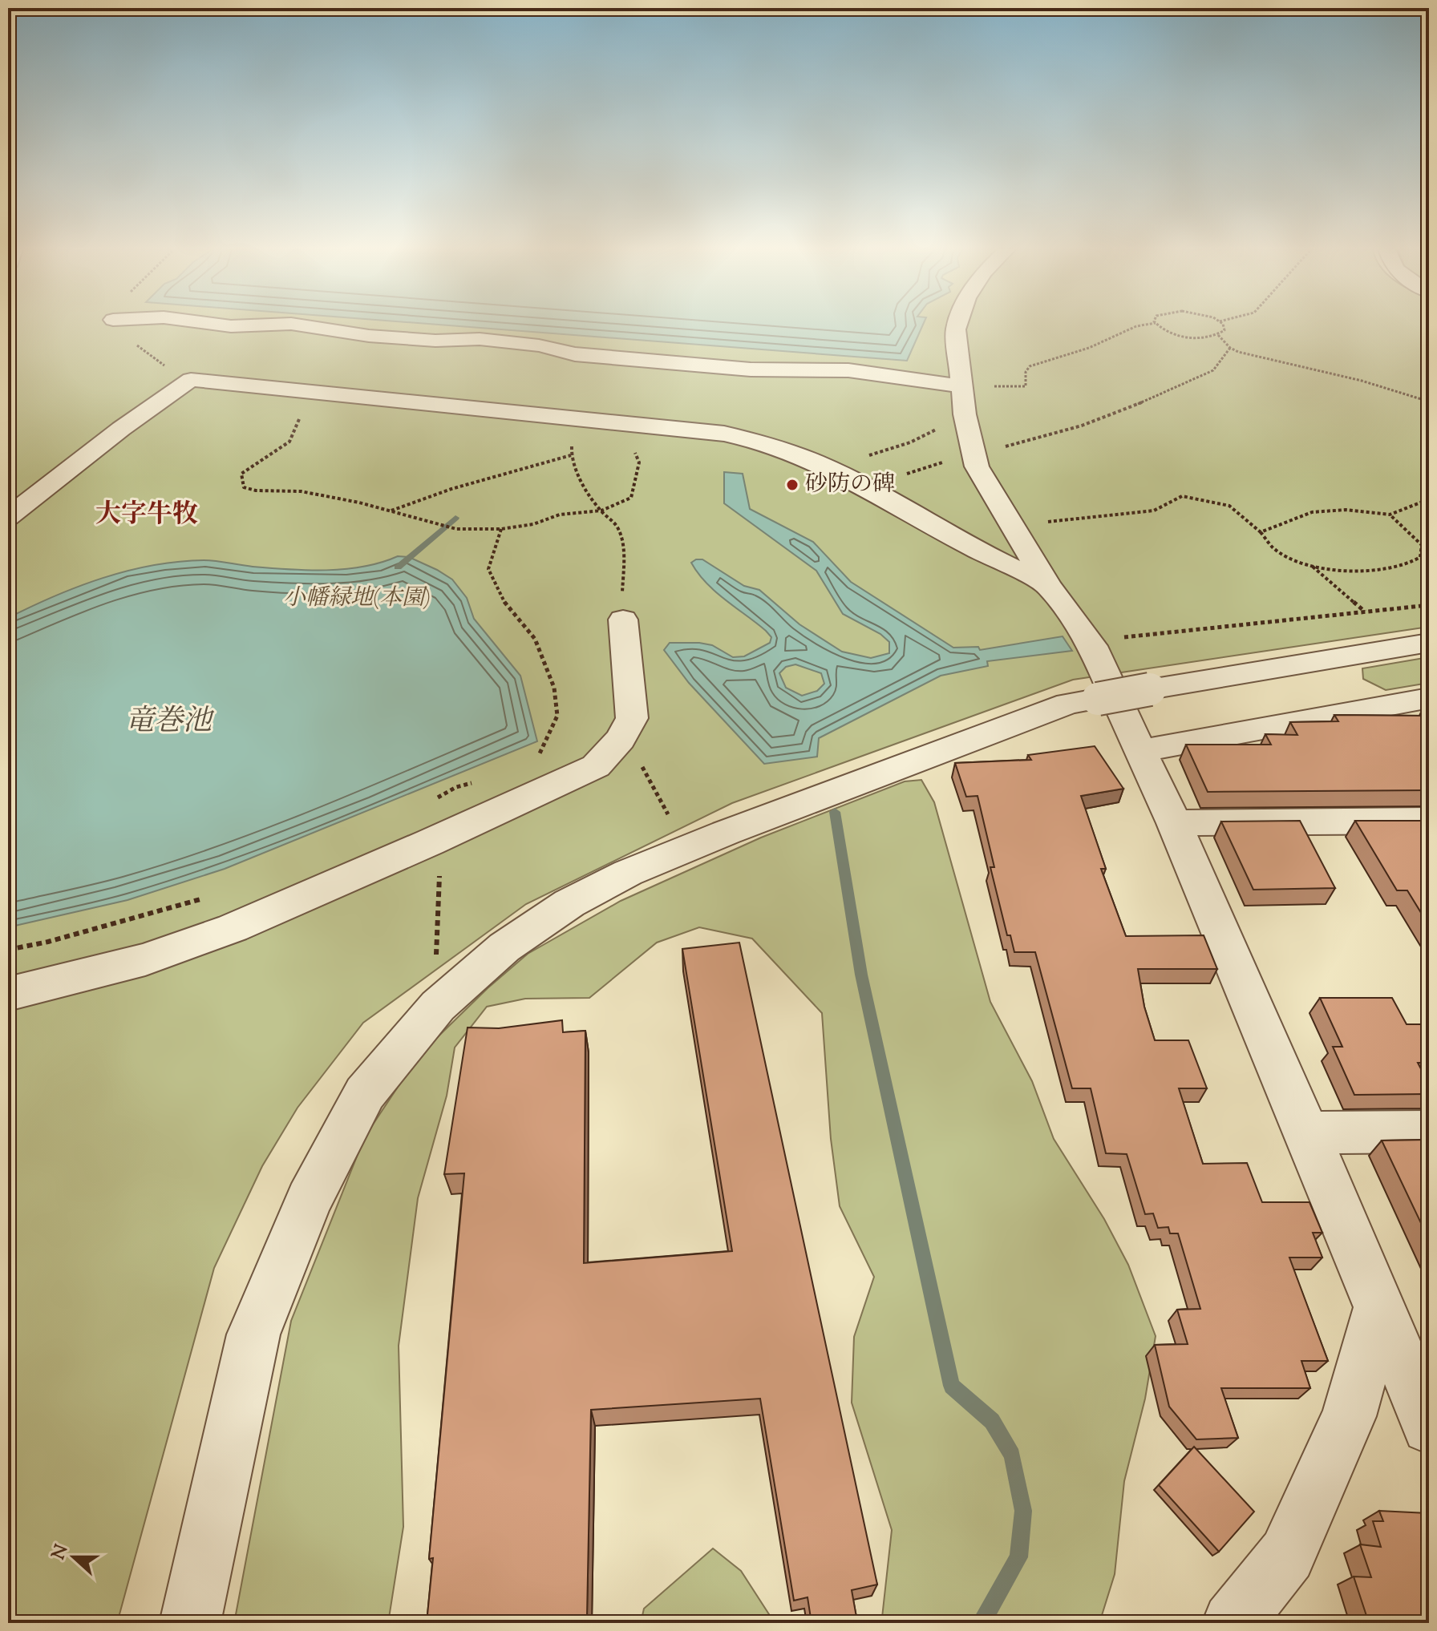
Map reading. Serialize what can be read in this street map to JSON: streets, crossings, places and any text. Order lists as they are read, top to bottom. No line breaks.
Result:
{"districts":["大字牛牧"],"water":["竜巻池"],"parks":["小幡緑地(本園)"],"places":["砂防の碑"],"north":"left"}
